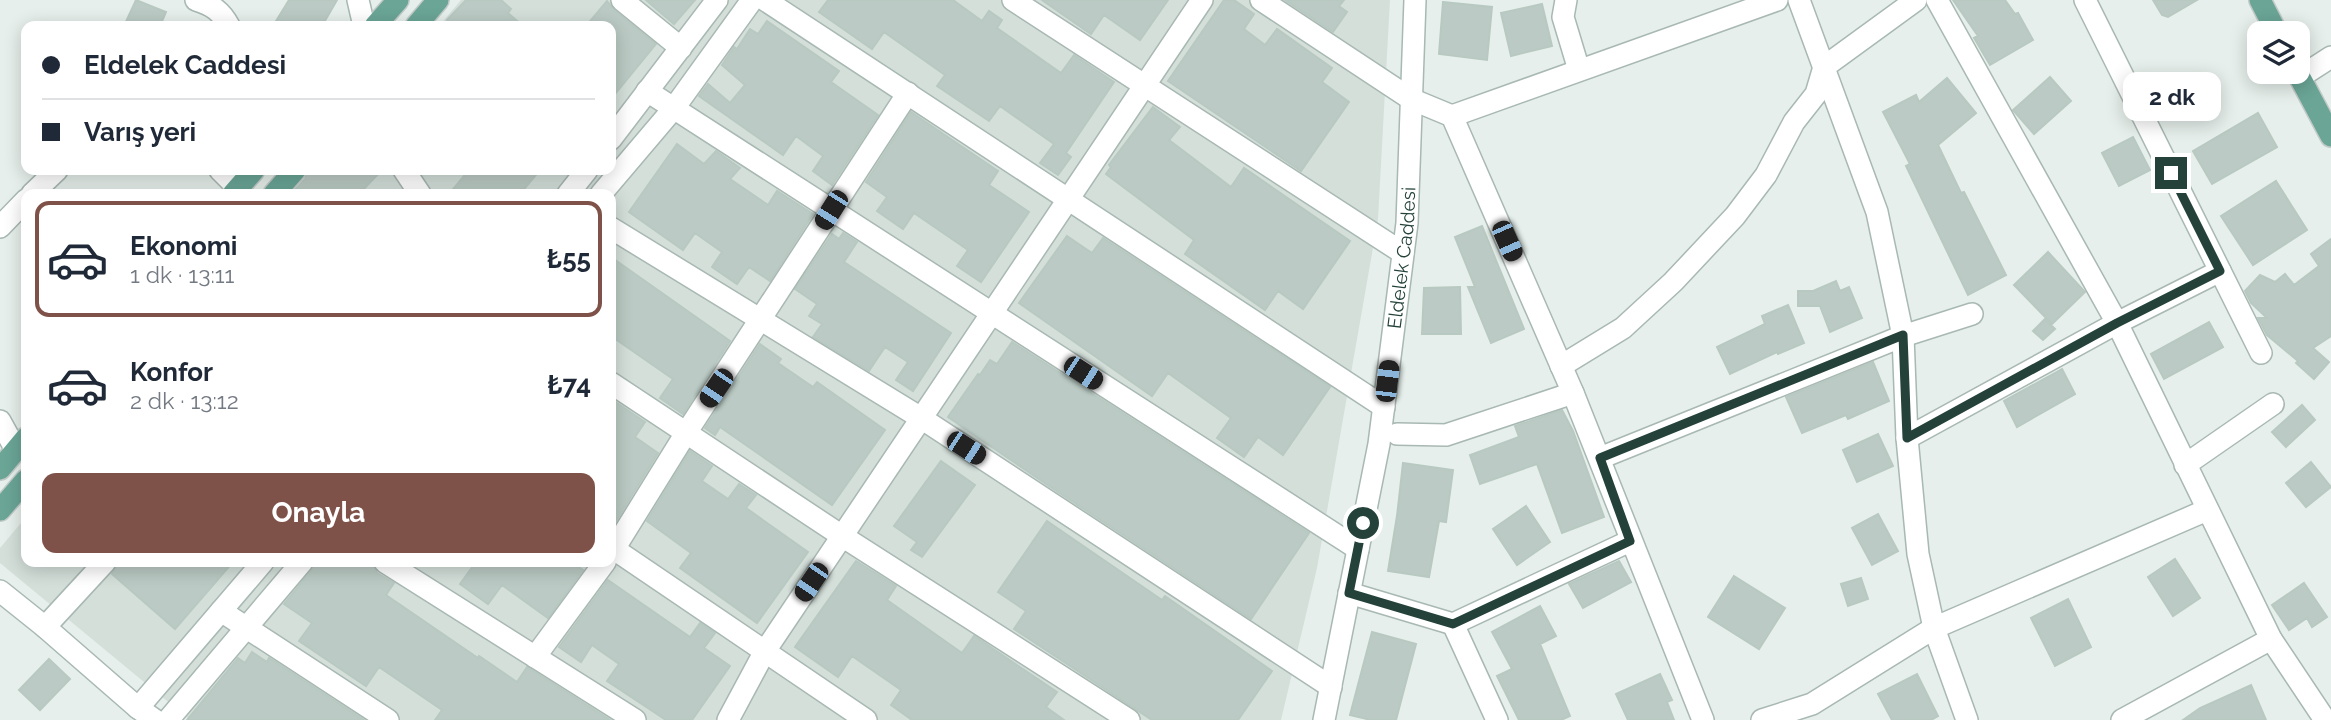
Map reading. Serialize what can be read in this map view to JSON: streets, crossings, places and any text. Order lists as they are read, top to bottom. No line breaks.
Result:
{"streets":{"street":["Eldelek Caddesi"]},"page":{"banner":["Eldelek Caddesi","Varış yeri"],"bubble":"2 dk","list":[{"name":"Ekonomi","note":"1 dk · 13:11","value":"₺55"},{"name":"Konfor","note":"2 dk · 13:12","value":"₺74"}],"buttons":"Onayla"}}
